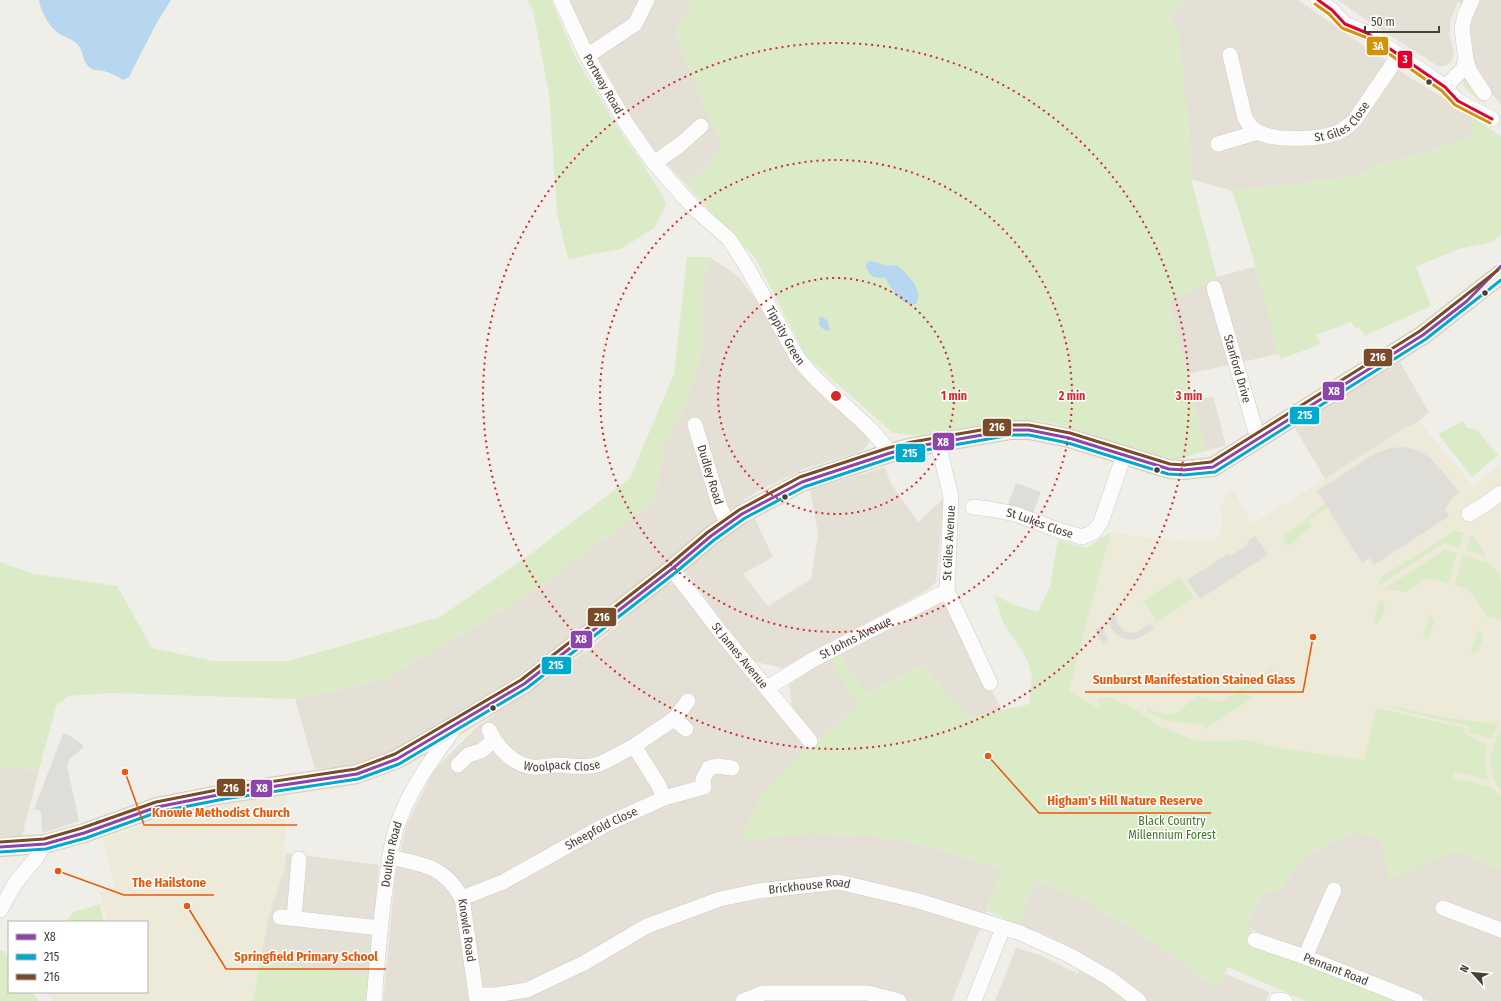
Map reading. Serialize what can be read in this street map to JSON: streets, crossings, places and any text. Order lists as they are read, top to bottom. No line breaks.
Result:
{"streets":{"street":["Portway Road","St Giles Close","Tippity Green","Stanford Drive","Dudley Road","St Lukes Close","St Giles Avenue","St Johns Avenue","St James Avenue","Woolpack Close","Sheepfold Close","Doulton Road","Brickhouse Road","Knowle Road","Pennant Road"]},"crossings":[["Portway Road","Tippity Green"],["St Giles Avenue","St Johns Avenue"],["St Johns Avenue","St James Avenue"],["Sheepfold Close","Knowle Road"],["Doulton Road","Knowle Road"],["Brickhouse Road","Knowle Road"]],"parks":["Black Country Millennium Forest"],"places":["Sunburst Manifestation Stained Glass","Higham's Hill Nature Reserve","Knowle Methodist Church","The Hailstone","Springfield Primary School"],"lines":["transit line 3","transit line 3A","transit line X8","transit line 216","transit line 215"],"legend":["X8","215","216"],"scale_bar":"50 m","north":"top left","rings":["1 min","2 min","3 min"]}
